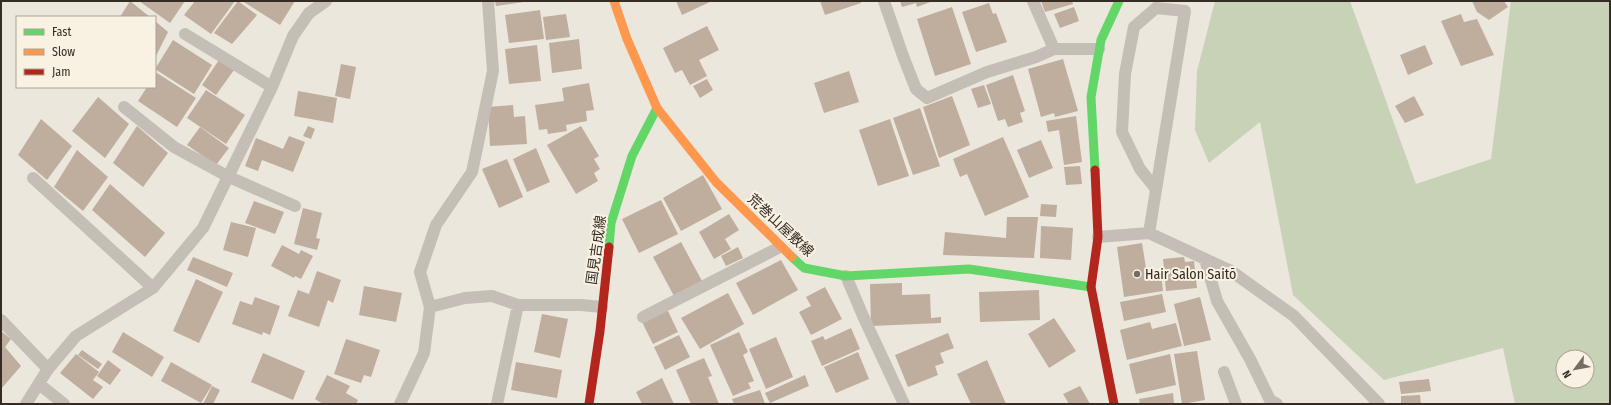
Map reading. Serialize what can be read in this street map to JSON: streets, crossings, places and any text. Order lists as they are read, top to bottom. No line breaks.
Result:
{"streets":{"street":["荒巻山屋敷線","国見吉成線"]},"crossings":[["荒巻山屋敷線","国見吉成線"]],"places":["Hair Salon Saitō"],"legend":["Fast","Slow","Jam"],"north":"bottom left"}
